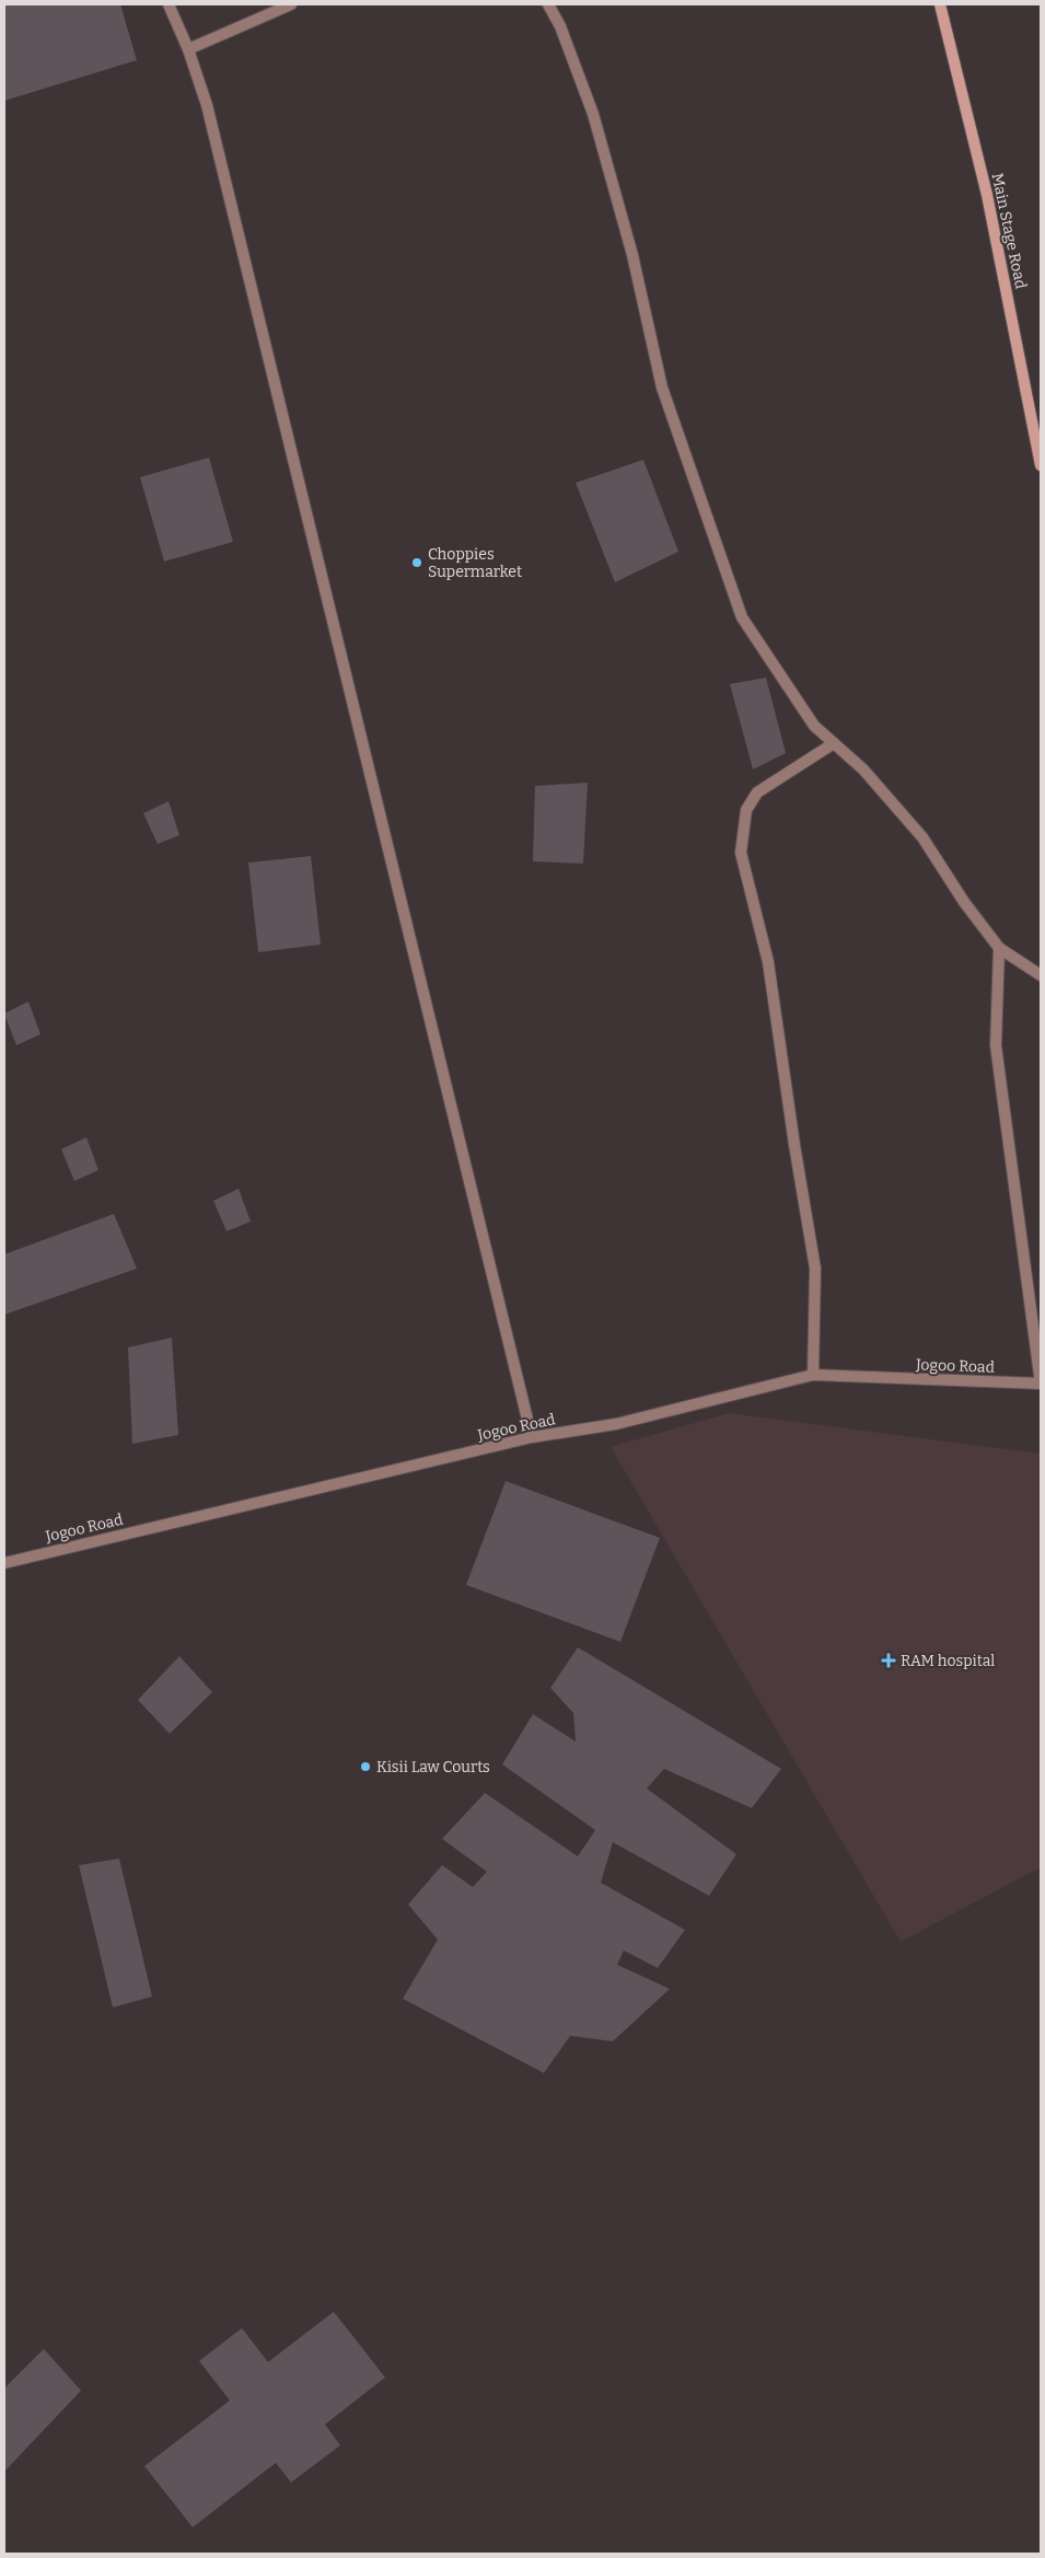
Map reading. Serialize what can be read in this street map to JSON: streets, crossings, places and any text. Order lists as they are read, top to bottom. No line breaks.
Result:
{"streets":{"street":["Main Stage Road","Jogoo Road"]},"places":{"other":["Choppies Supermarket","Kisii Law Courts"],"health":["RAM hospital"]}}
